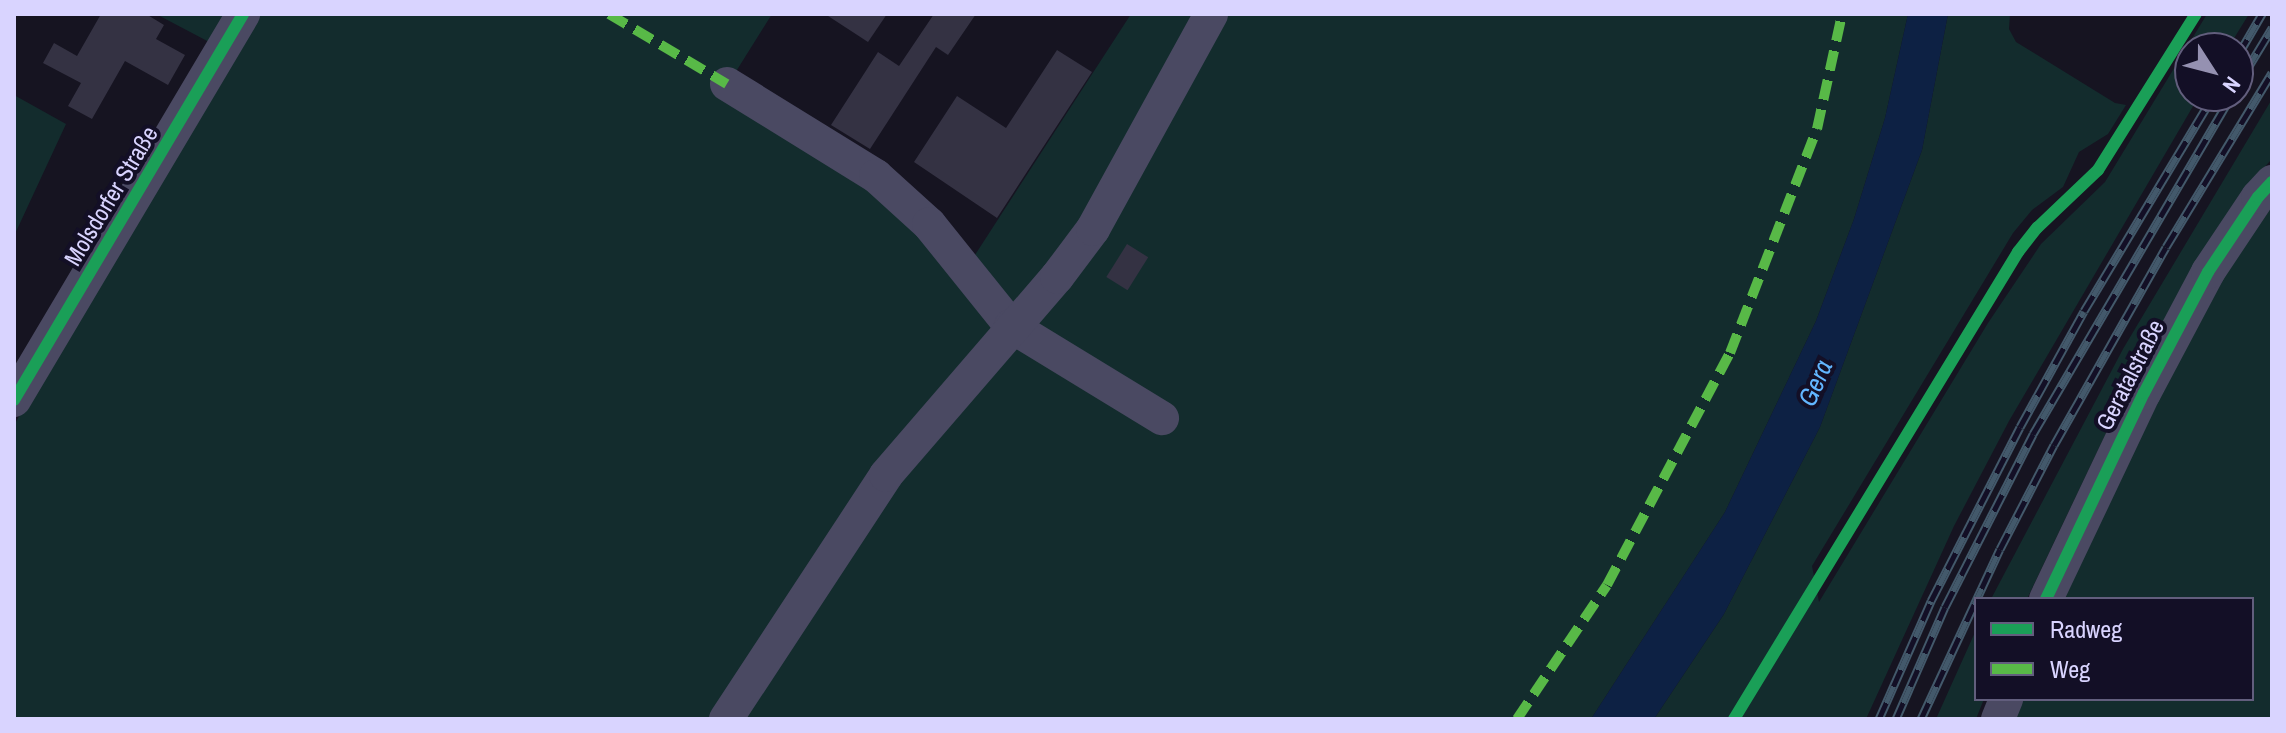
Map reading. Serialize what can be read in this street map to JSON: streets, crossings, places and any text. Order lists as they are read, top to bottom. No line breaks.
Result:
{"streets":{"street":["Molsdorfer Straße","Geratalstraße"]},"water":["Gera"],"legend":["Radweg","Weg"],"north":"bottom right"}
